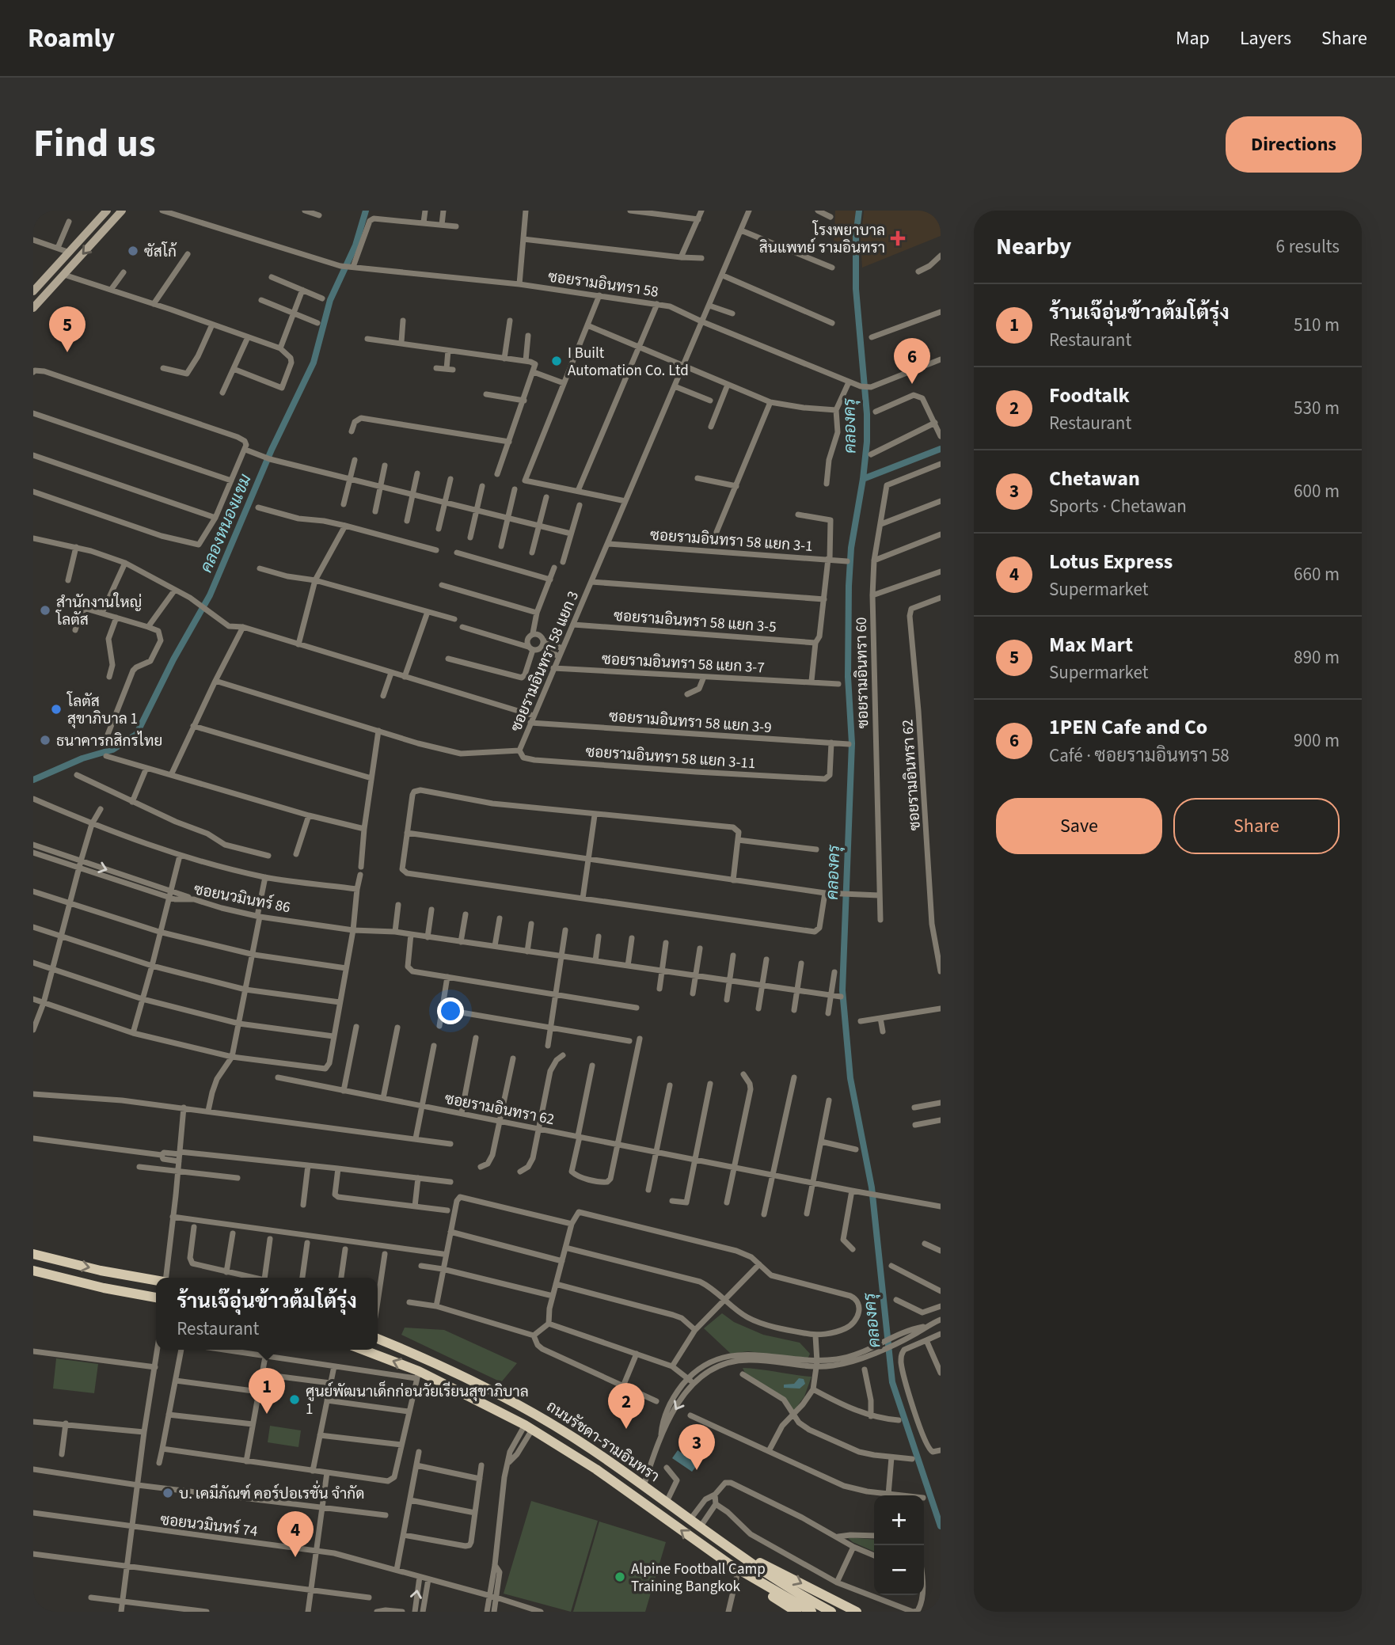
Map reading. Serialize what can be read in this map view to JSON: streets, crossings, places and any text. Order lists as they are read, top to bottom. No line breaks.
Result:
{"streets":{"main road":["ถนนรัชดา-รามอินทรา"],"street":["ซอยรามอินทรา 58","ซอยรามอินทรา 58 แยก 3-1","ซอยรามอินทรา 58 แยก 3-5","ซอยรามอินทรา 58 แยก 3","ซอยรามอินทรา 58 แยก 3-7","ซอยรามอินทรา 60","ซอยรามอินทรา 58 แยก 3-9","ซอยรามอินทรา 58 แยก 3-11","ซอยรามอินทรา 62","ซอยนวมินทร์ 86","ซอยนวมินทร์ 74"]},"crossings":[["ซอยรามอินทรา 58","ซอยรามอินทรา 58 แยก 3"],["ซอยรามอินทรา 58 แยก 3-1","ซอยรามอินทรา 58 แยก 3-5"],["ซอยรามอินทรา 58 แยก 3-1","ซอยรามอินทรา 58 แยก 3"],["ซอยรามอินทรา 58 แยก 3-1","ซอยรามอินทรา 58 แยก 3-7"],["ซอยรามอินทรา 58 แยก 3-5","ซอยรามอินทรา 58 แยก 3"],["ซอยรามอินทรา 58 แยก 3","ซอยรามอินทรา 58 แยก 3-7"],["ซอยรามอินทรา 58 แยก 3","ซอยรามอินทรา 58 แยก 3-9"],["ซอยรามอินทรา 58 แยก 3","ซอยรามอินทรา 58 แยก 3-11"],["ซอยรามอินทรา 58 แยก 3-9","ซอยรามอินทรา 58 แยก 3-11"]],"water":["คลองครุ","คลองหนองแขม"],"places":{"health":["โรงพยาบาล สินแพทย์ รามอินทรา"],"other":["ซัสโก้","I Built Automation Co. Ltd","สำนักงานใหญ่ โลตัส","โลตัส สุขาภิบาล 1","ธนาคารกสิกรไทย","ศูนย์พัฒนาเด็กก่อนวัยเรียนสุขาภิบาล 1","บ. เคมีภัณฑ์ คอร์ปอเรชั่น จำกัด","Alpine Football Camp Training Bangkok"]},"page":{"header":"Roamly","nav":["Map","Layers","Share"],"title":"Find us","buttons":["Directions",["Save","Share"]],"heading":["Nearby","6 results"],"list":[{"mark":"1","name":"ร้านเจ๊อุ่นข้าวต้มโต้รุ่ง","note":"Restaurant","value":"510 m"},{"mark":"2","name":"Foodtalk","note":"Restaurant","value":"530 m"},{"mark":"3","name":"Chetawan","note":"Sports · Chetawan","value":"600 m"},{"mark":"4","name":"Lotus Express","note":"Supermarket","value":"660 m"},{"mark":"5","name":"Max Mart","note":"Supermarket","value":"890 m"},{"mark":"6","name":"1PEN Cafe and Co","note":"Café · ซอยรามอินทรา 58","value":"900 m"}],"pins":["5","6","1","2","3","4"],"popup":["ร้านเจ๊อุ่นข้าวต้มโต้รุ่ง","Restaurant"],"map_buttons":["+","−"]}}
